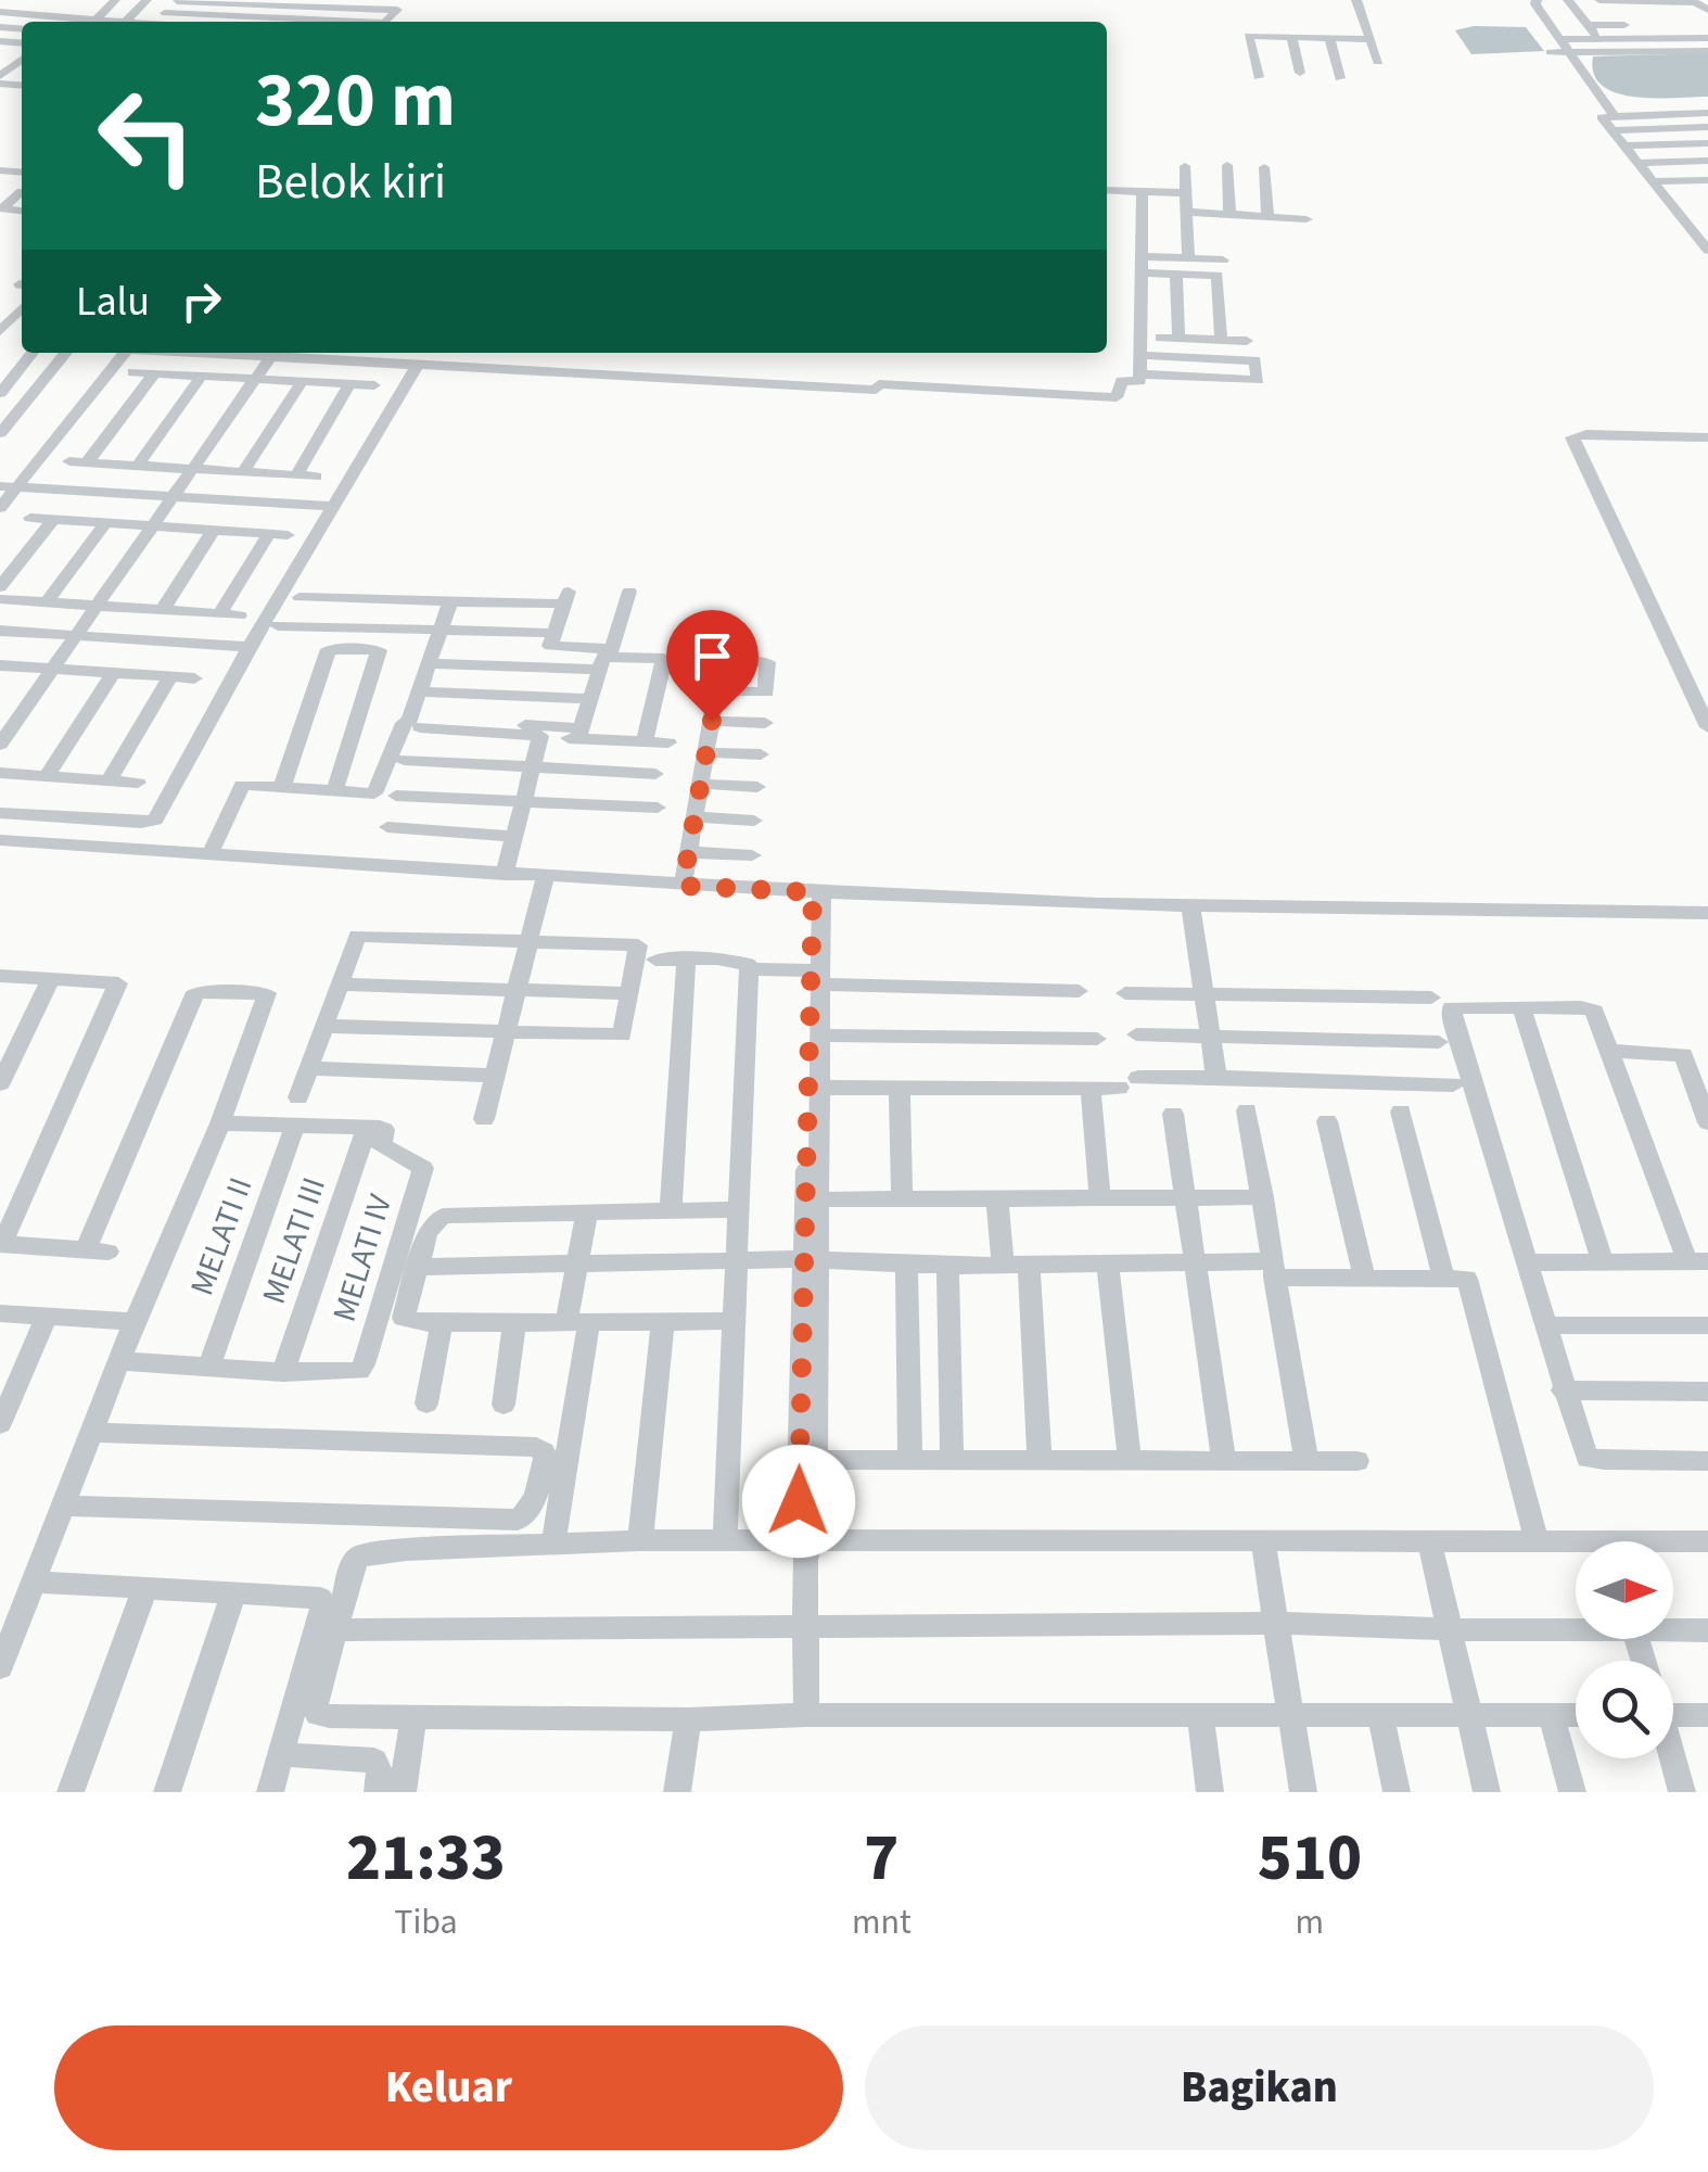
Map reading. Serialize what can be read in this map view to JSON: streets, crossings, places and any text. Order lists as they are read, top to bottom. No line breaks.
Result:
{"streets":{"street":["MELATI II","MELATI III","MELATI IV"]},"crossings":[["MELATI III","MELATI IV"]],"north":"right","page":{"turn":["320 m","Belok kiri"],"then":"Lalu","eta":["21:33","Tiba","7","mnt","510","m"],"buttons":["Keluar","Bagikan"]}}
